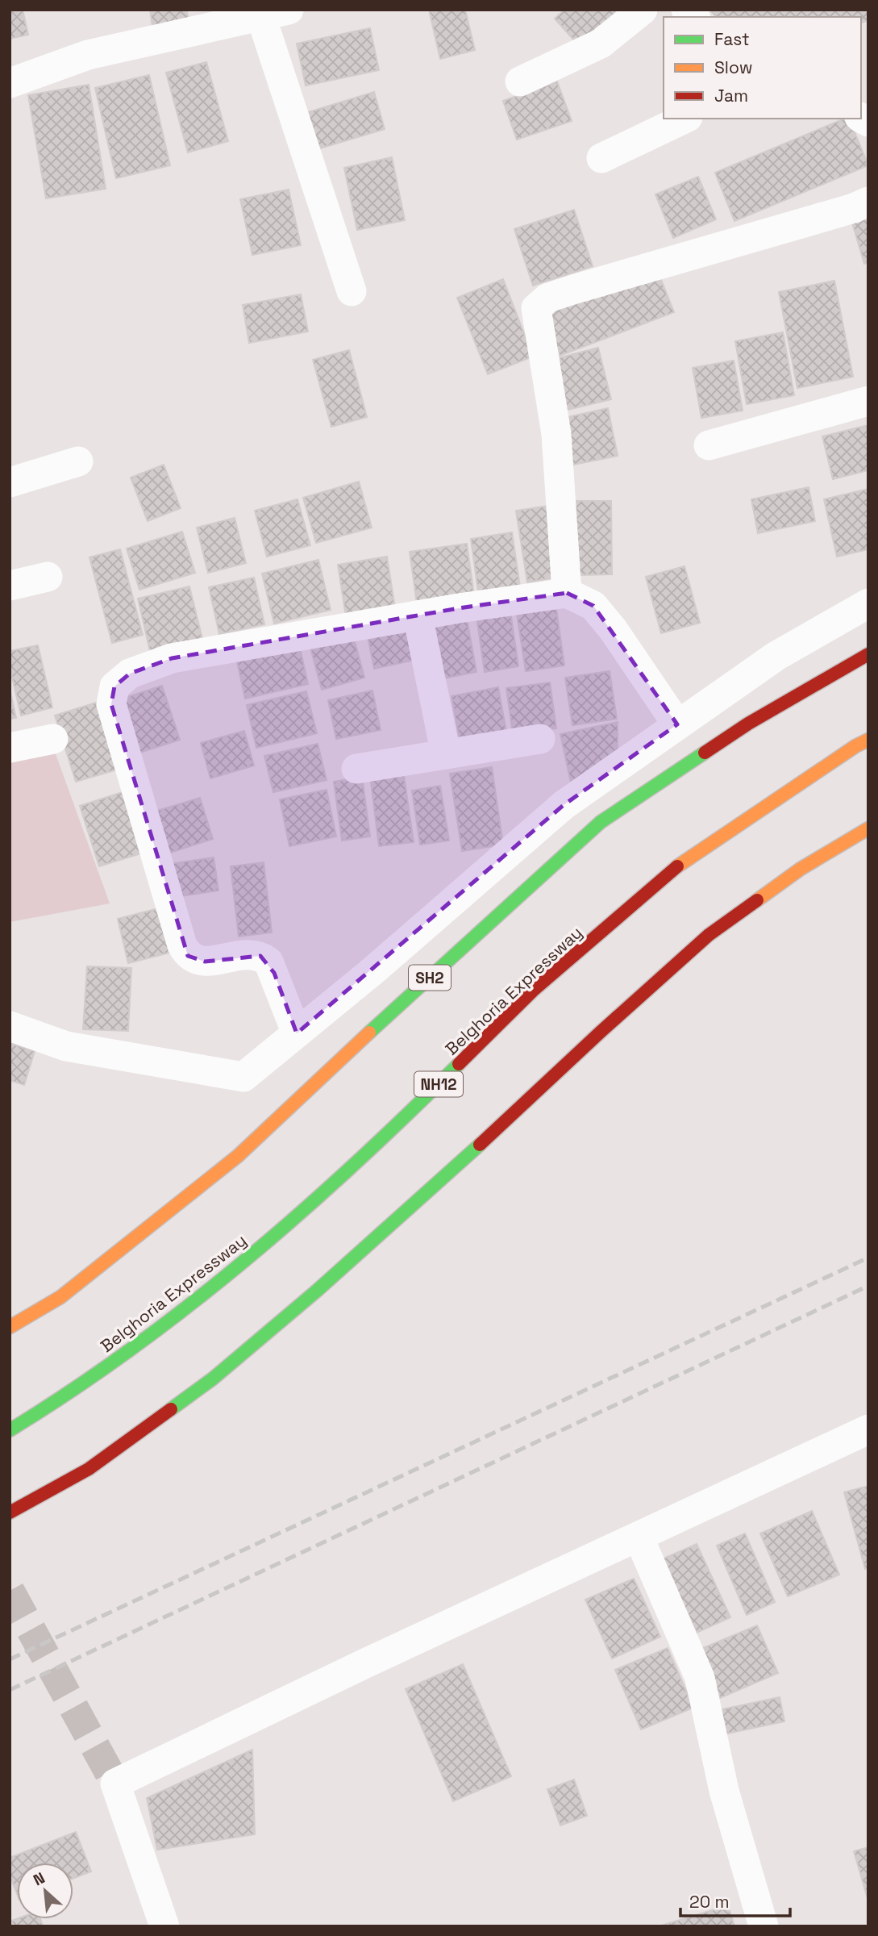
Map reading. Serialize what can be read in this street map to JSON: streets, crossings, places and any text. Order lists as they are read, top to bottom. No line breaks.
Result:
{"streets":{"main road":["SH2","Belghoria Expressway","NH12"]},"legend":["Fast","Slow","Jam"],"scale_bar":"20 m","north":"top left"}
